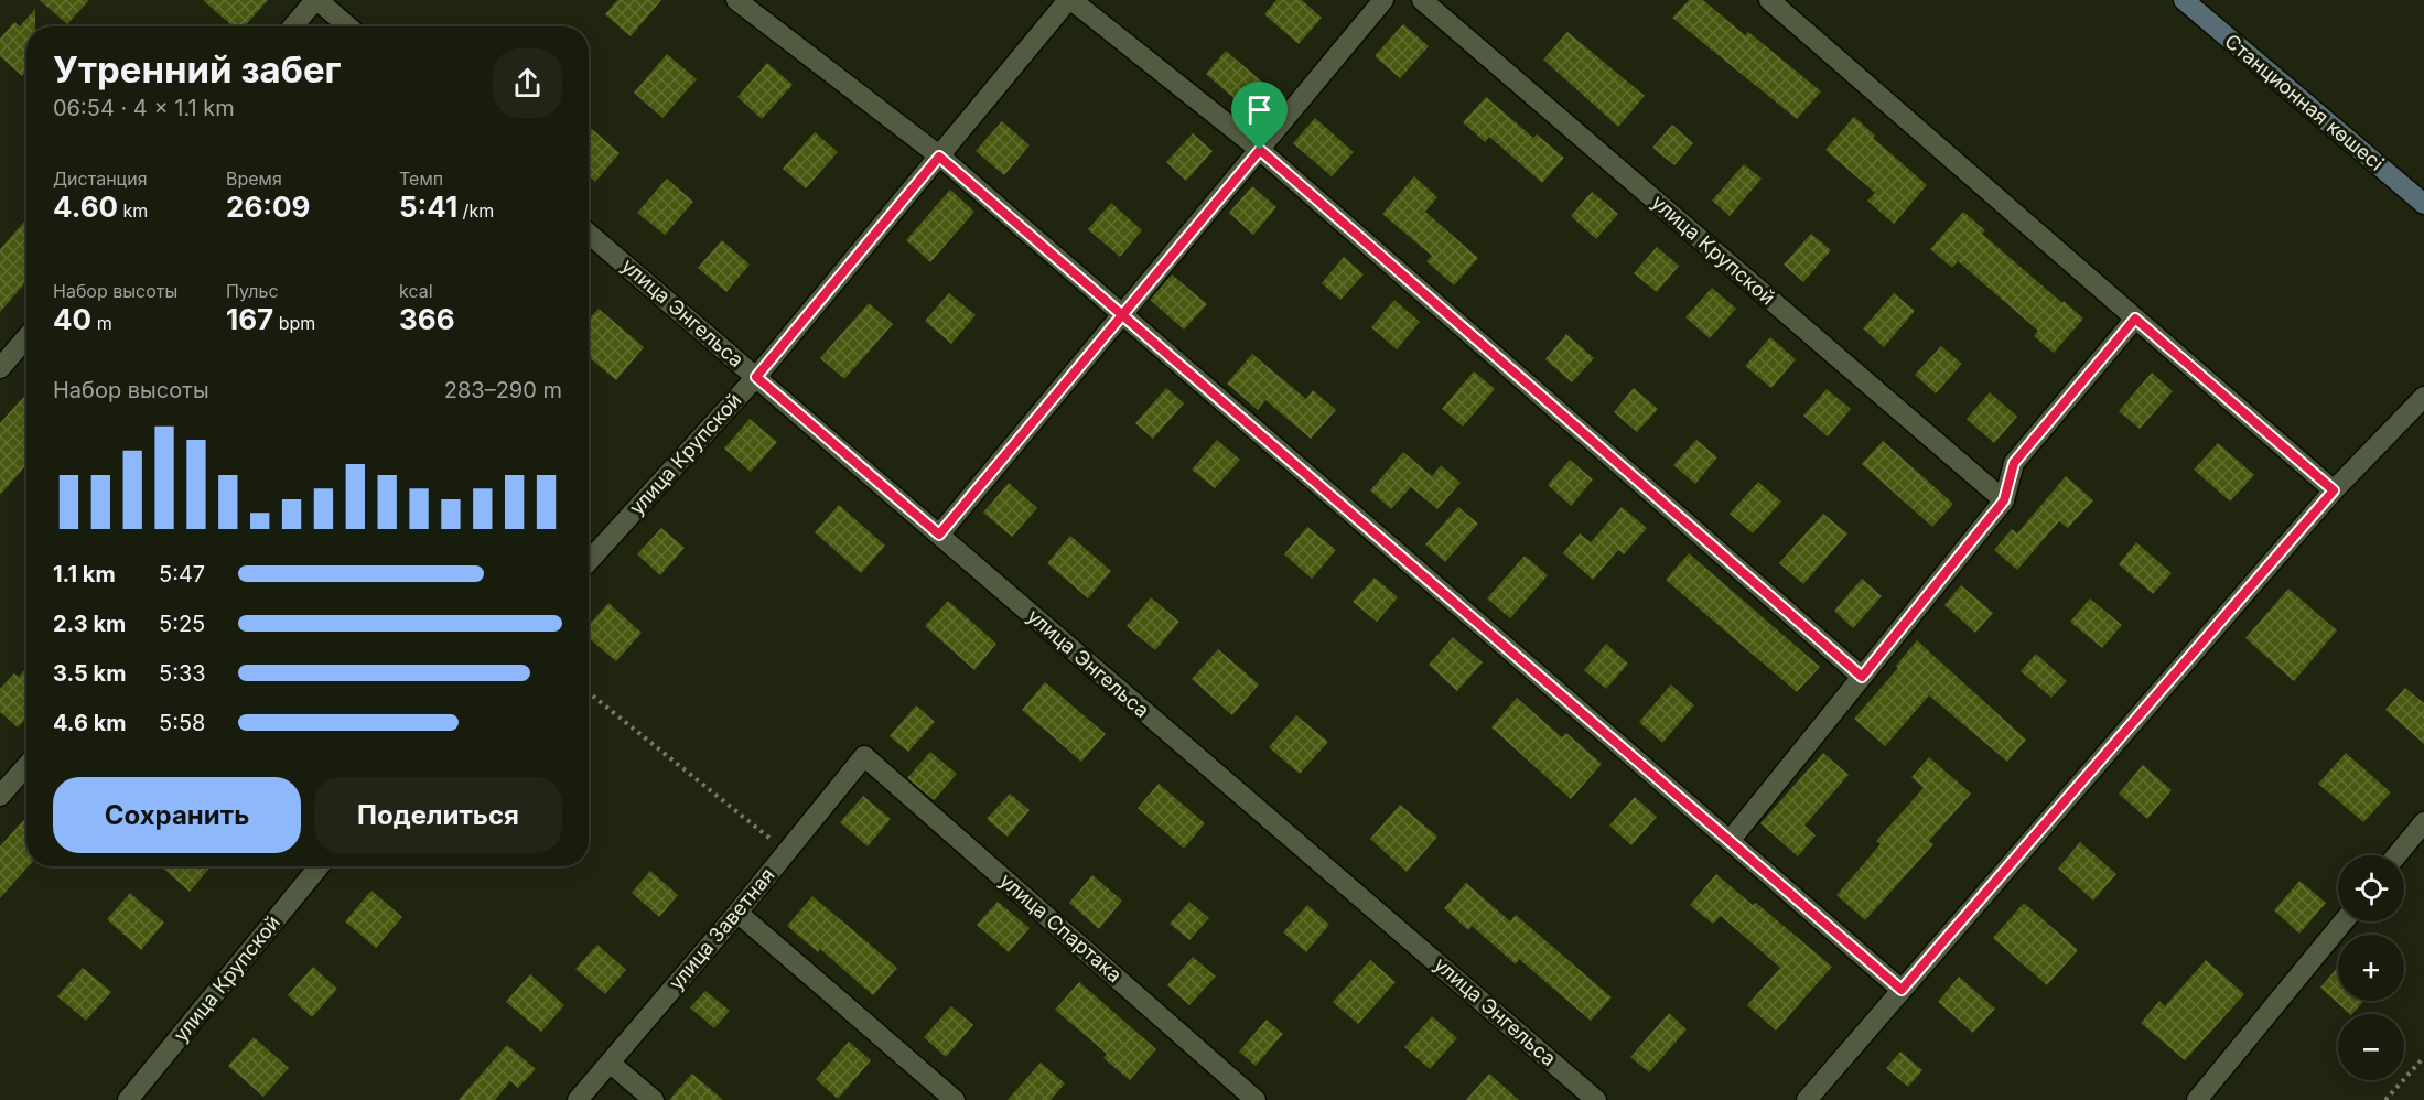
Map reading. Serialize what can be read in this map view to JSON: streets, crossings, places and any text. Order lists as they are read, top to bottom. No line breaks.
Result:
{"streets":{"street":["Станционная көшесі","улица Крупской","улица Энгельса","улица Спартака","улица Заветная"]},"crossings":[["улица Крупской","улица Энгельса"],["улица Спартака","улица Заветная"]],"page":{"heading":["Утренний забег","06:54 · 4 × 1.1 km"],"stats":[["Дистанция","4.60 km"],["Время","26:09"],["Темп","5:41 /km"],["Набор высоты","40 m"],["Пульс","167 bpm"],["kcal","366"]],"chart":["Набор высоты","283–290 m"],"list":[{"name":"1.1 km","note":"5:47"},{"name":"2.3 km","note":"5:25"},{"name":"3.5 km","note":"5:33"},{"name":"4.6 km","note":"5:58"}],"buttons":["Сохранить","Поделиться"],"map_buttons":["+","−"]}}
